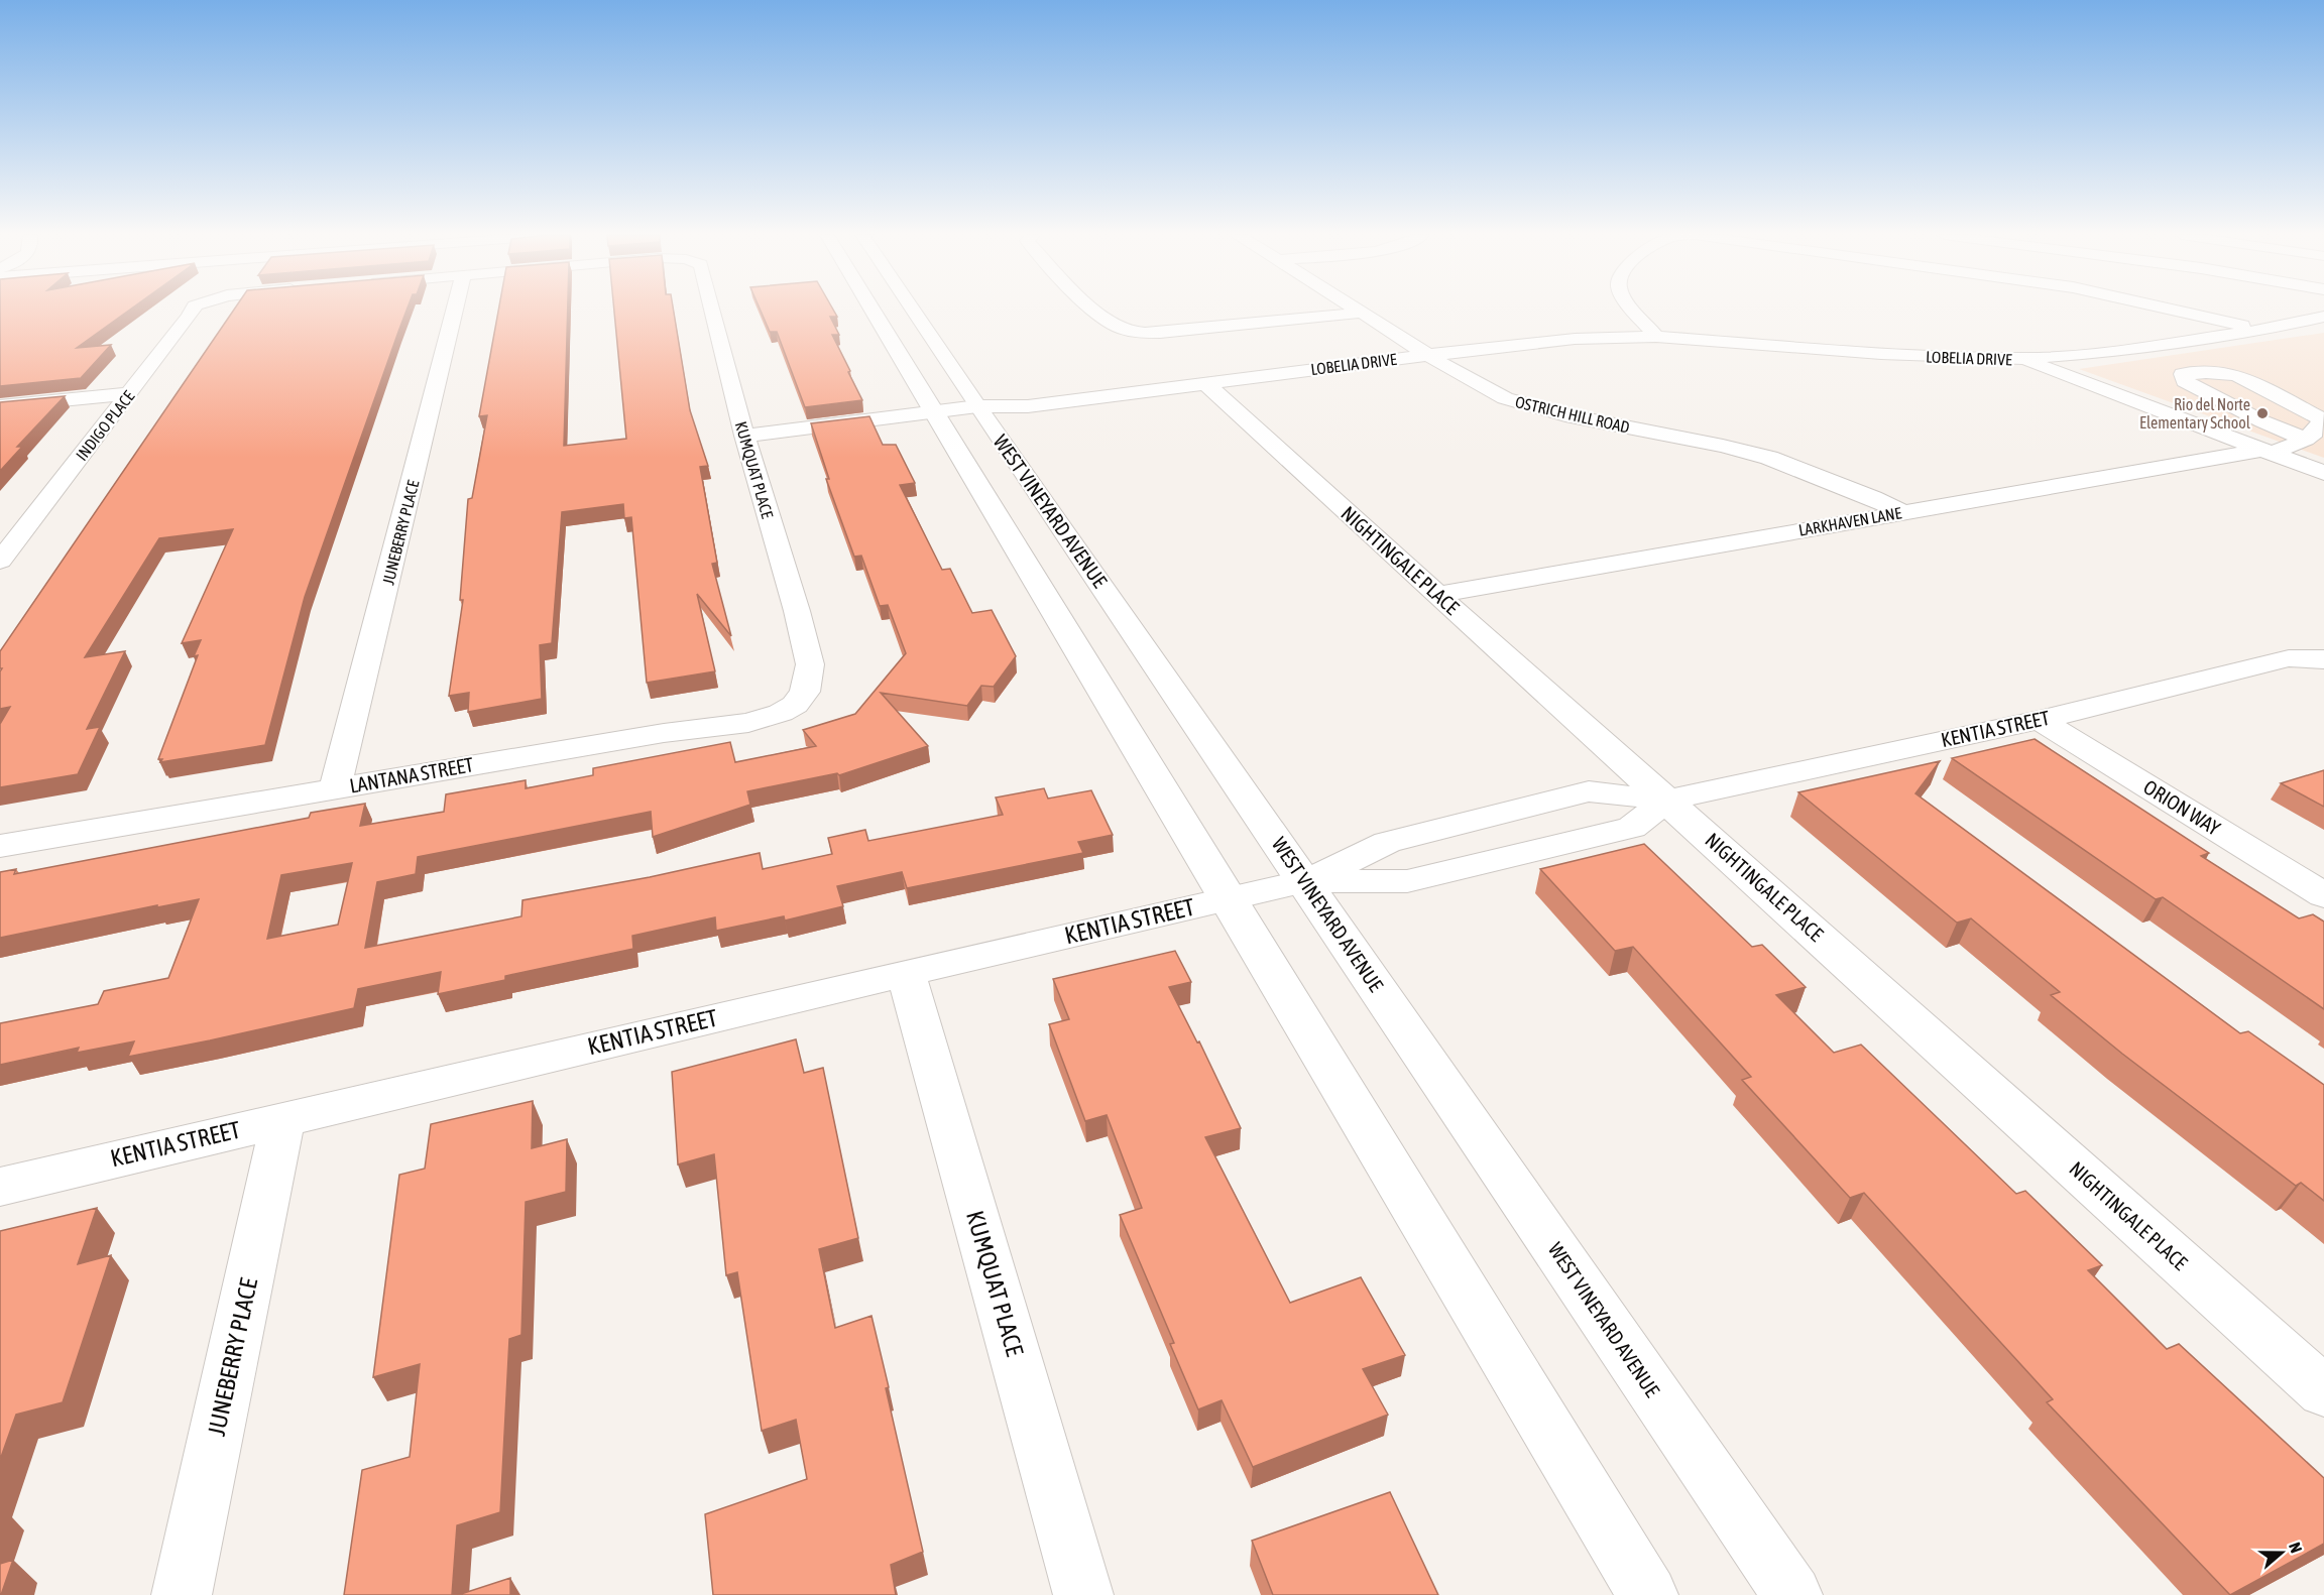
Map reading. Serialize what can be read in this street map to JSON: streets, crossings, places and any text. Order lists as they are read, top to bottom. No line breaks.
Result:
{"streets":{"street":["LOBELIA DRIVE","OSTRICH HILL ROAD","INDIGO PLACE","KUMQUAT PLACE","WEST VINEYARD AVENUE","LARKHAVEN LANE","JUNEBERRY PLACE","NIGHTINGALE PLACE","KENTIA STREET","LANTANA STREET","ORION WAY"]},"crossings":[["LOBELIA DRIVE","OSTRICH HILL ROAD"],["LOBELIA DRIVE","KUMQUAT PLACE"],["LOBELIA DRIVE","WEST VINEYARD AVENUE"],["LOBELIA DRIVE","NIGHTINGALE PLACE"],["OSTRICH HILL ROAD","LARKHAVEN LANE"],["KUMQUAT PLACE","KENTIA STREET"],["KUMQUAT PLACE","LANTANA STREET"],["WEST VINEYARD AVENUE","KENTIA STREET"],["LARKHAVEN LANE","NIGHTINGALE PLACE"],["JUNEBERRY PLACE","KENTIA STREET"],["JUNEBERRY PLACE","LANTANA STREET"],["NIGHTINGALE PLACE","KENTIA STREET"],["KENTIA STREET","ORION WAY"]],"places":["Rio del Norte Elementary School"],"north":"right"}
